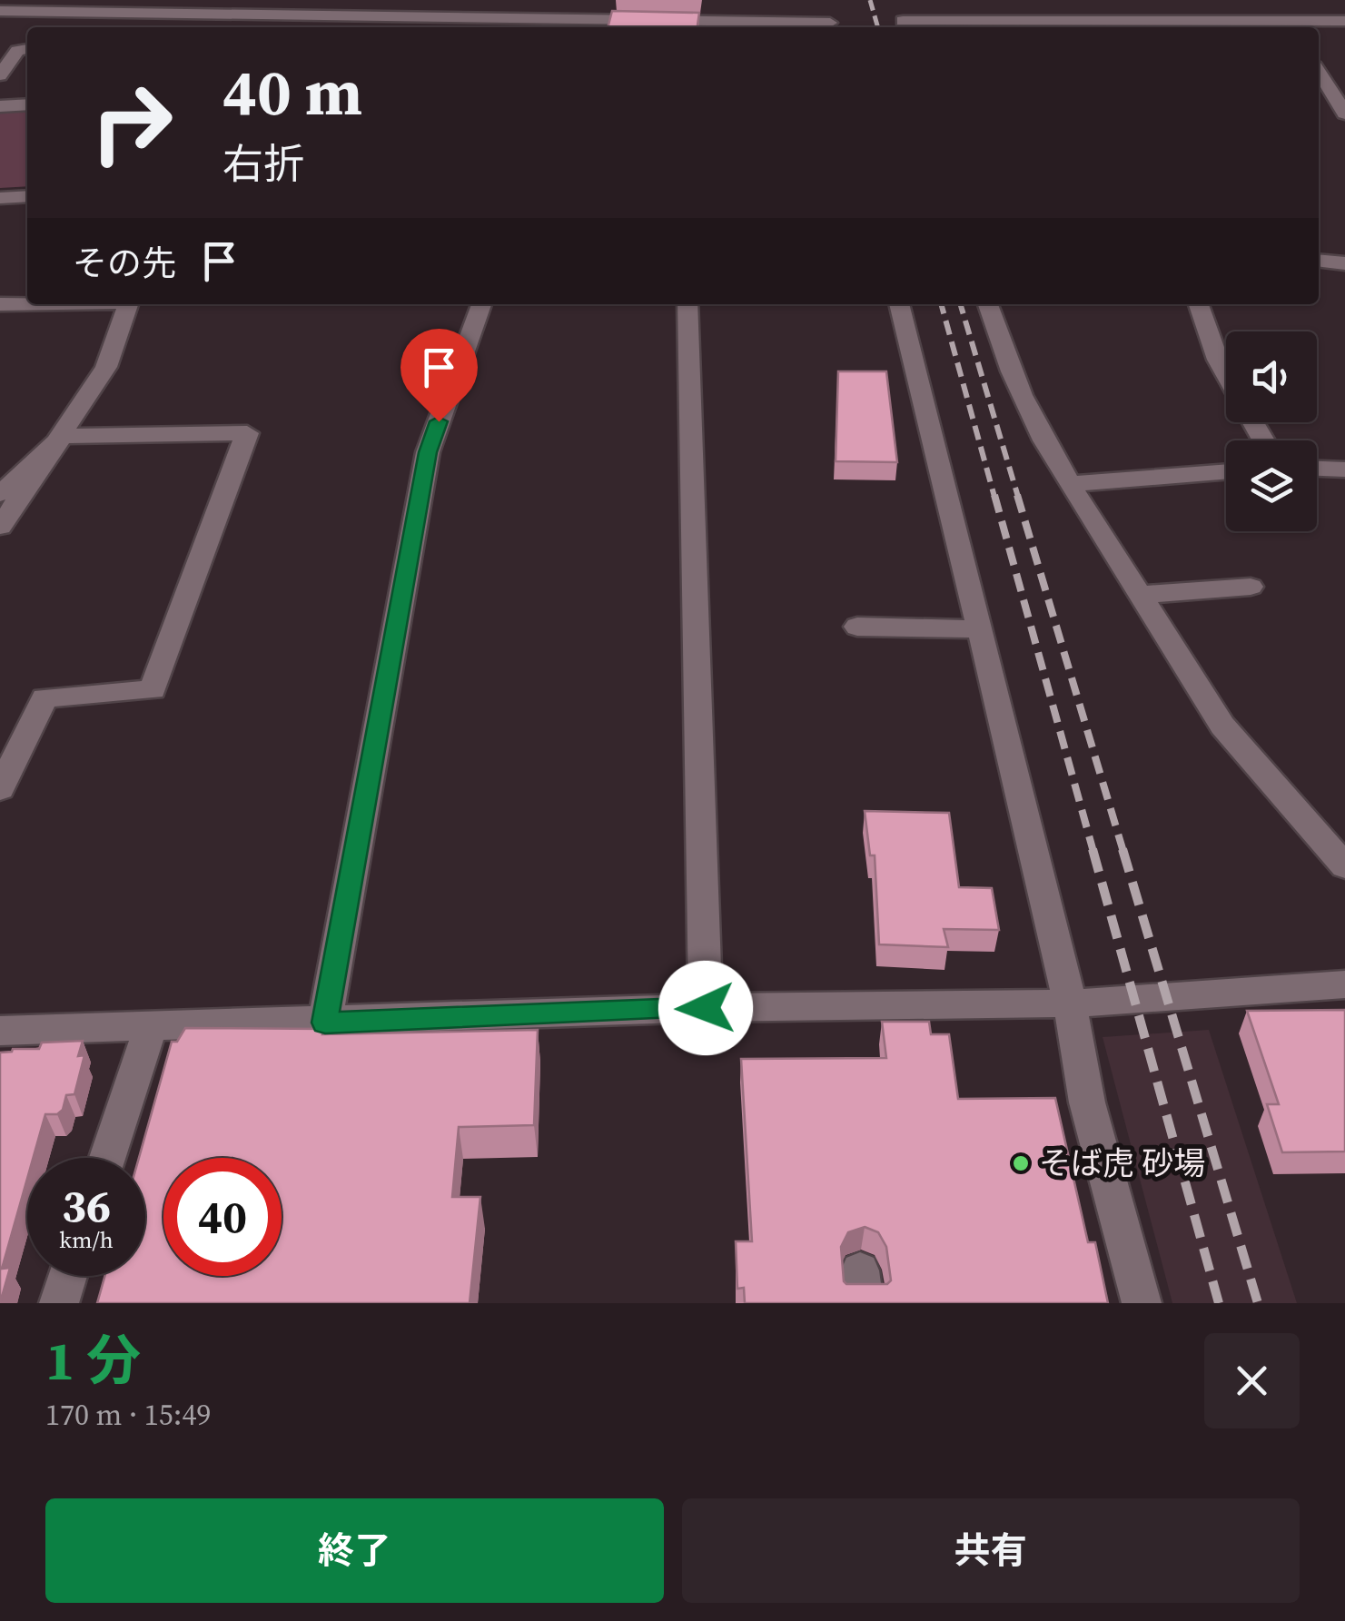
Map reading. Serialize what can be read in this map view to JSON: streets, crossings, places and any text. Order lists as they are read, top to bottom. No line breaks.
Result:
{"places":["そば虎 砂場"],"page":{"turn":["40 m","右折"],"then":"その先","speed":"36 km/h","limit":"40","heading":["1 分","170 m · 15:49"],"buttons":["終了","共有"]}}
